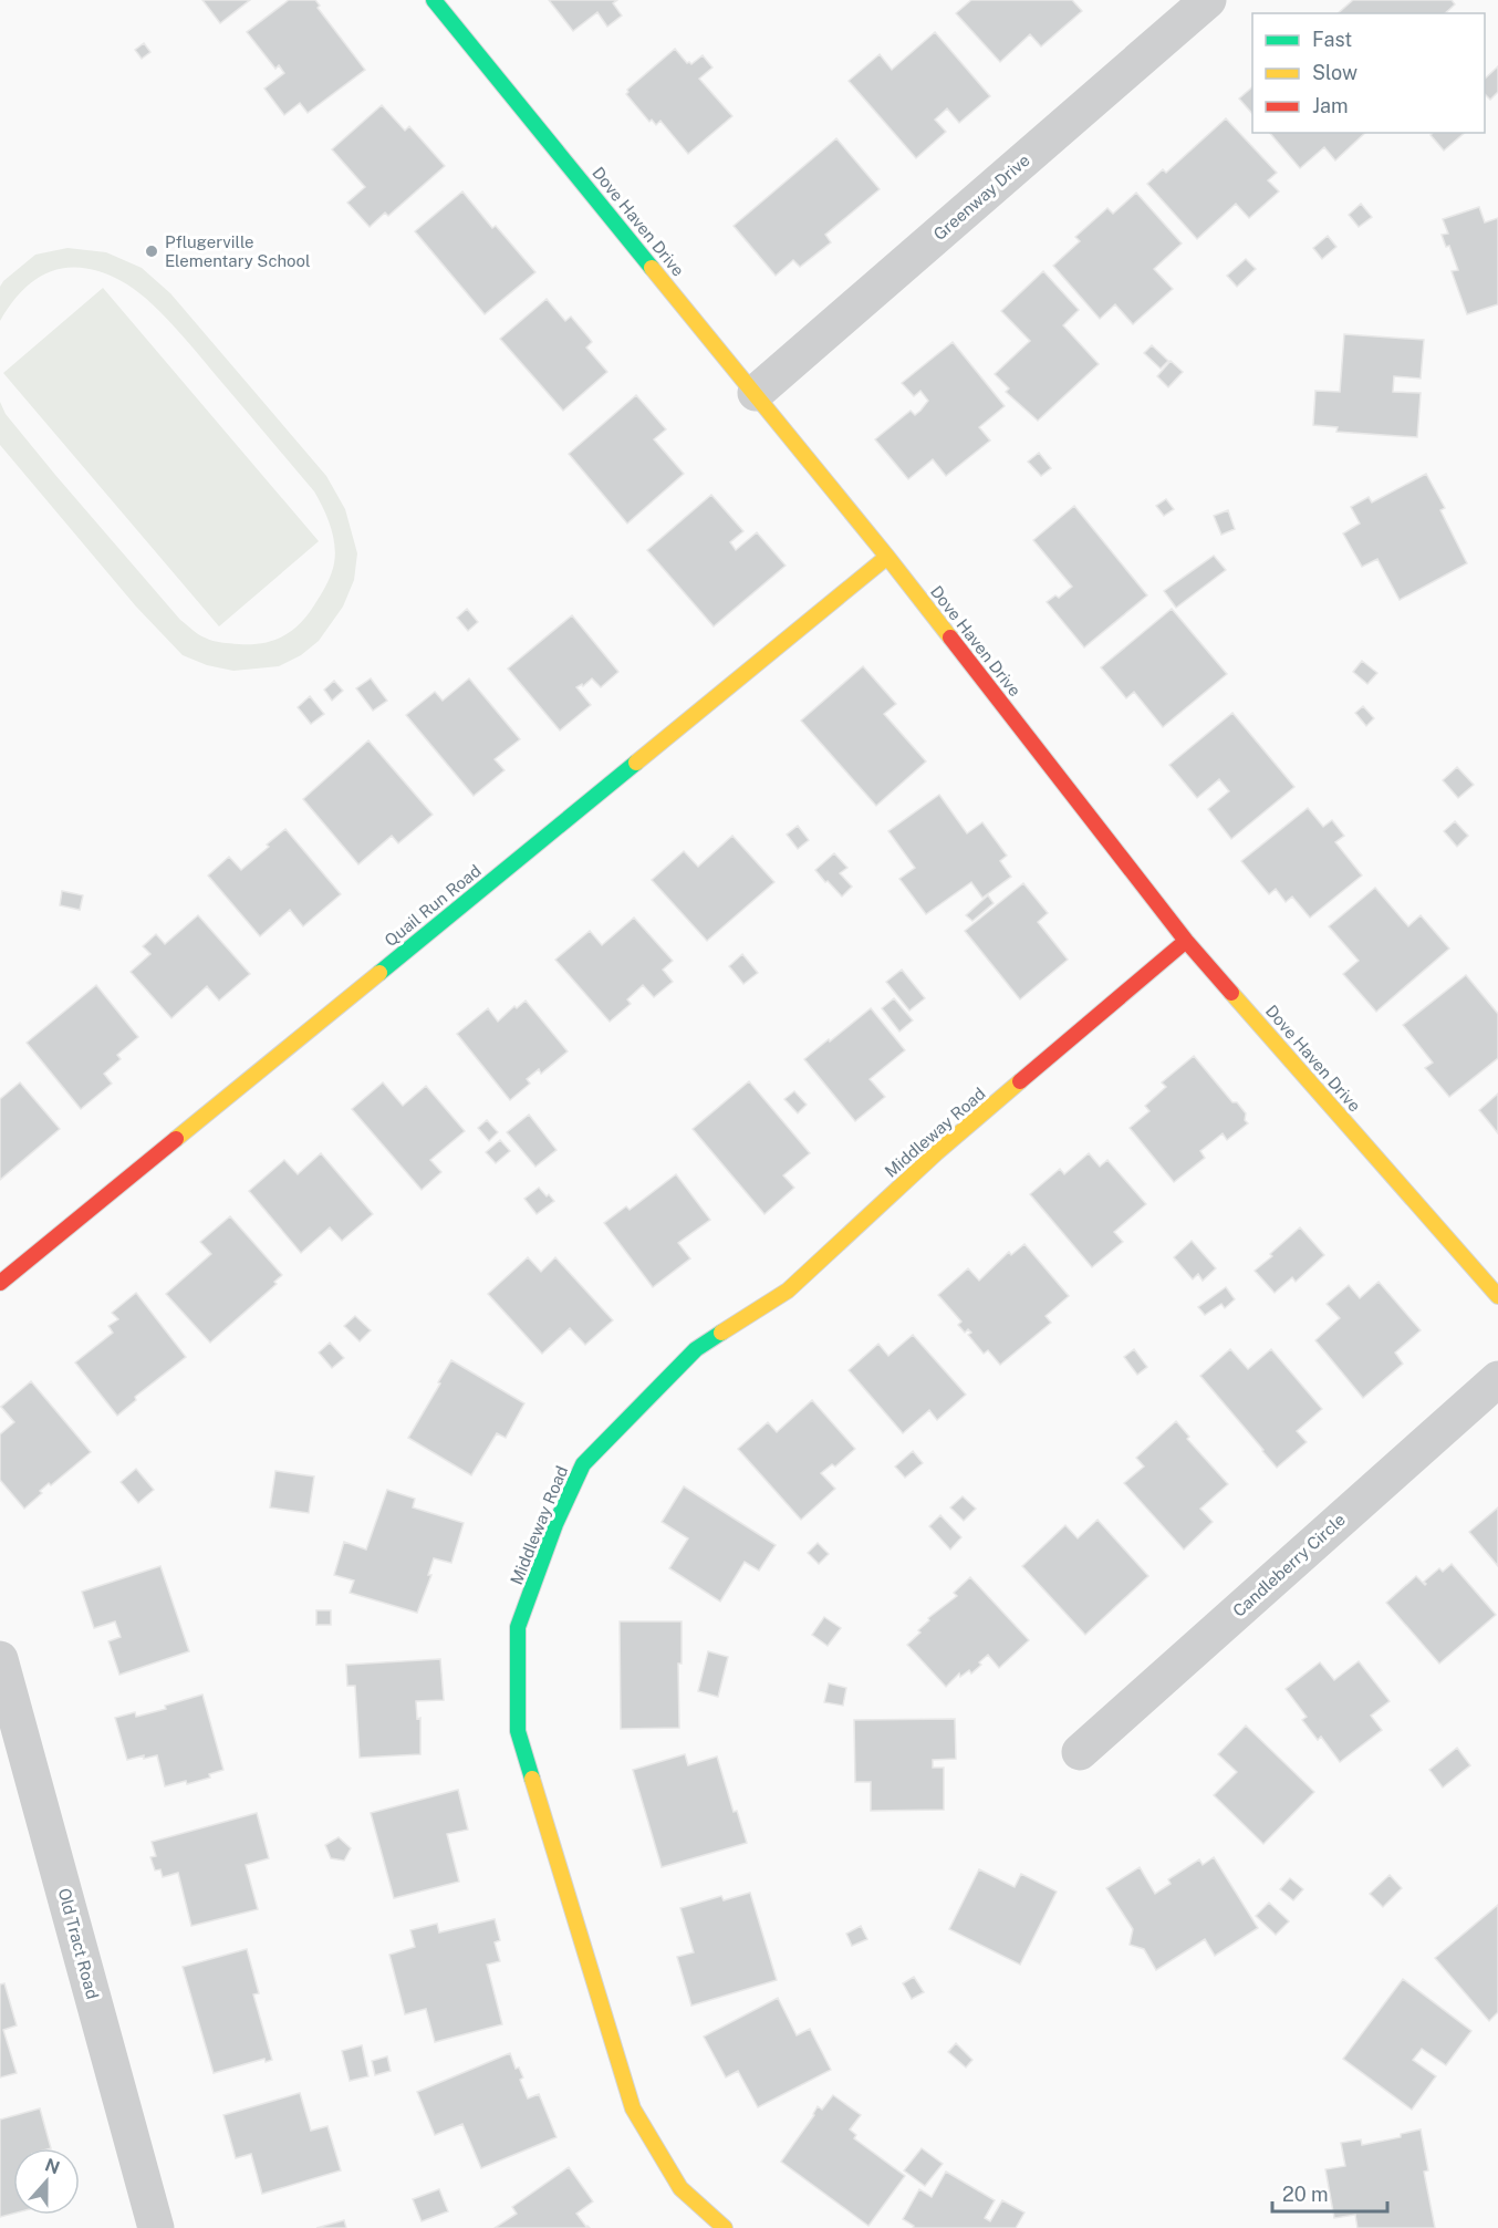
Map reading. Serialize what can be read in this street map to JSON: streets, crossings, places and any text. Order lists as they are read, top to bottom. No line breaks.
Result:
{"streets":{"street":["Greenway Drive","Dove Haven Drive","Quail Run Road","Middleway Road","Candleberry Circle","Old Tract Road"]},"crossings":[["Greenway Drive","Dove Haven Drive"],["Dove Haven Drive","Quail Run Road"],["Dove Haven Drive","Middleway Road"]],"places":["Pflugerville Elementary School"],"legend":["Fast","Slow","Jam"],"scale_bar":"20 m","north":"top"}
